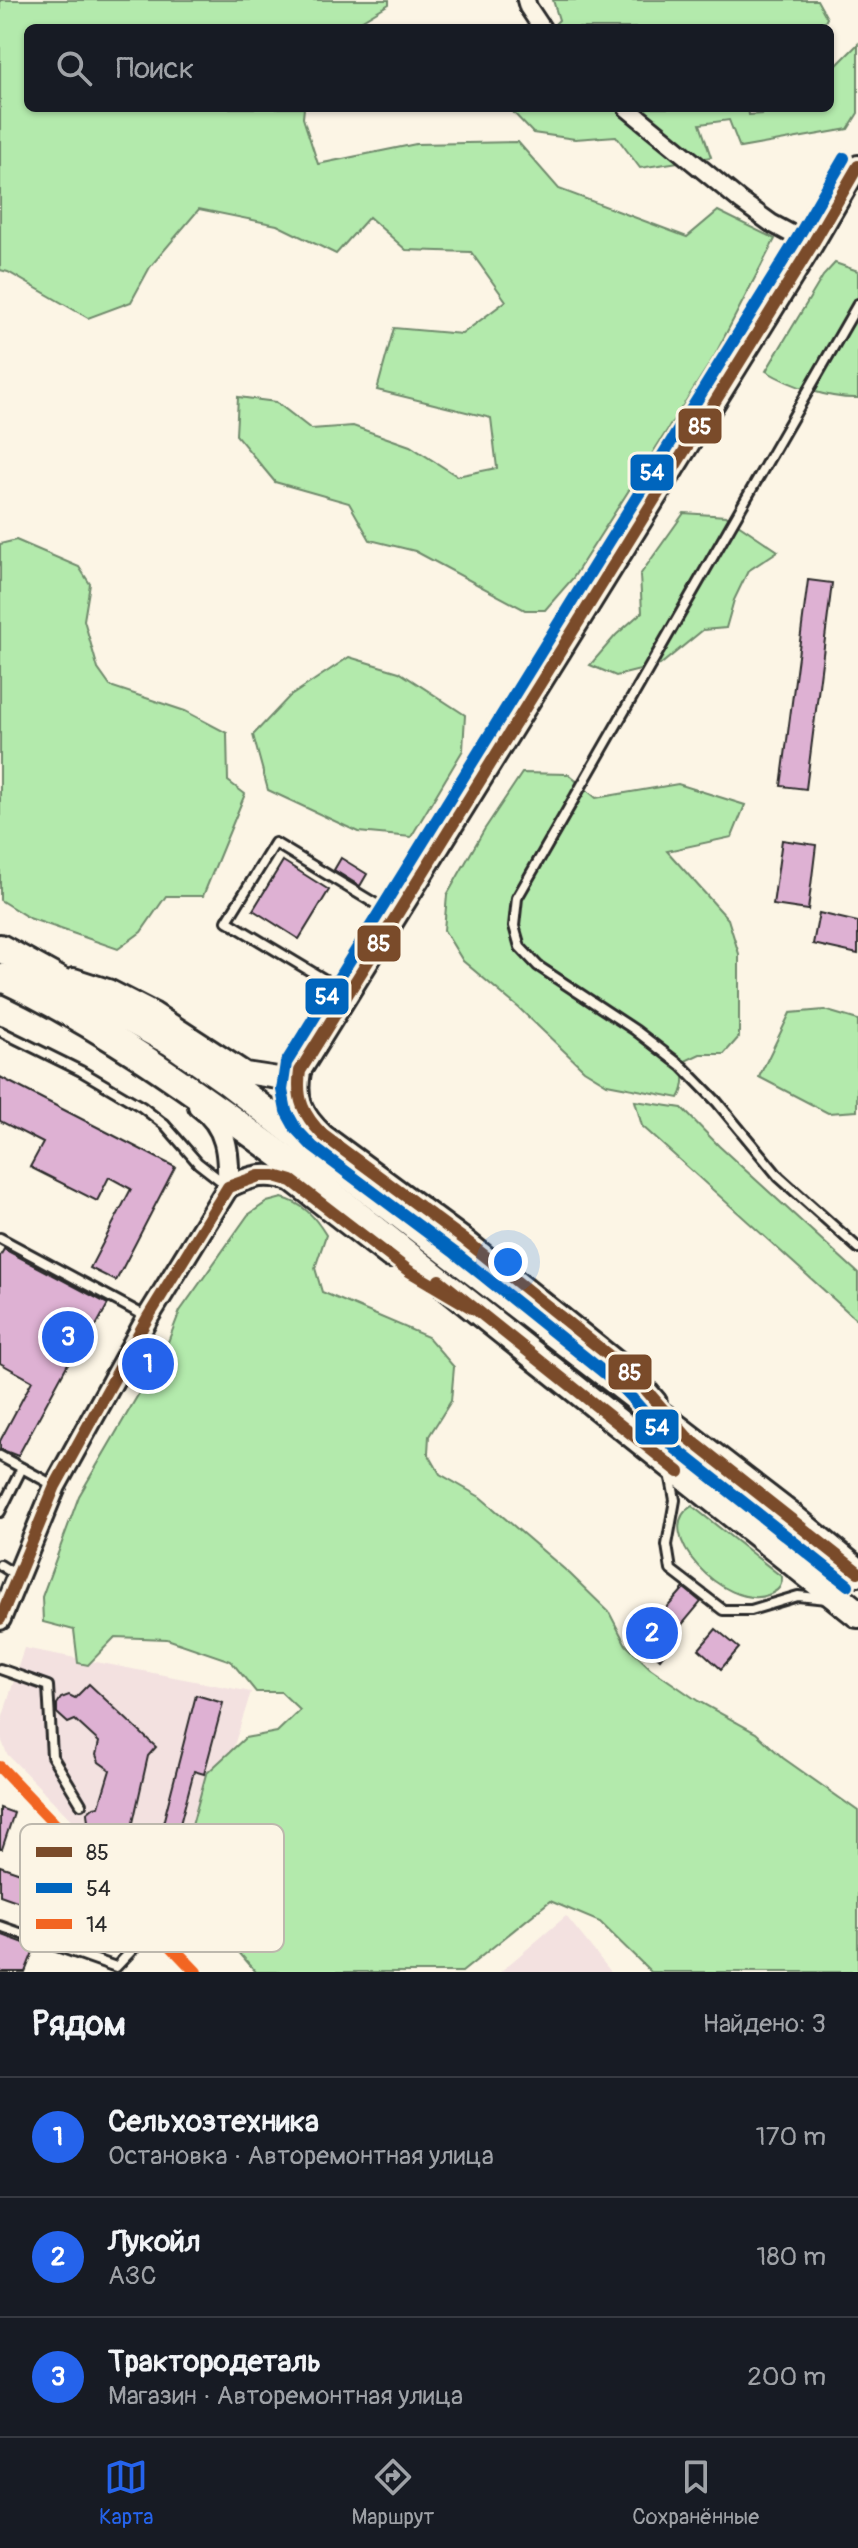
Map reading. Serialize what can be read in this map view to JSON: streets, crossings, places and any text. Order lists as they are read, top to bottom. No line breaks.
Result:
{"lines":["transit line 54","transit line 85","transit line 14"],"legend":["85","54","14"],"page":{"search":"Поиск","pins":["3","1","2"],"heading":["Рядом","Найдено: 3"],"list":[{"mark":"1","name":"Сельхозтехника","note":"Остановка · Авторемонтная улица","value":"170 m"},{"mark":"2","name":"Лукойл","note":"АЗС","value":"180 m"},{"mark":"3","name":"Трактородеталь","note":"Магазин · Авторемонтная улица","value":"200 m"}],"nav":["Карта","Маршрут","Сохранённые"]}}
